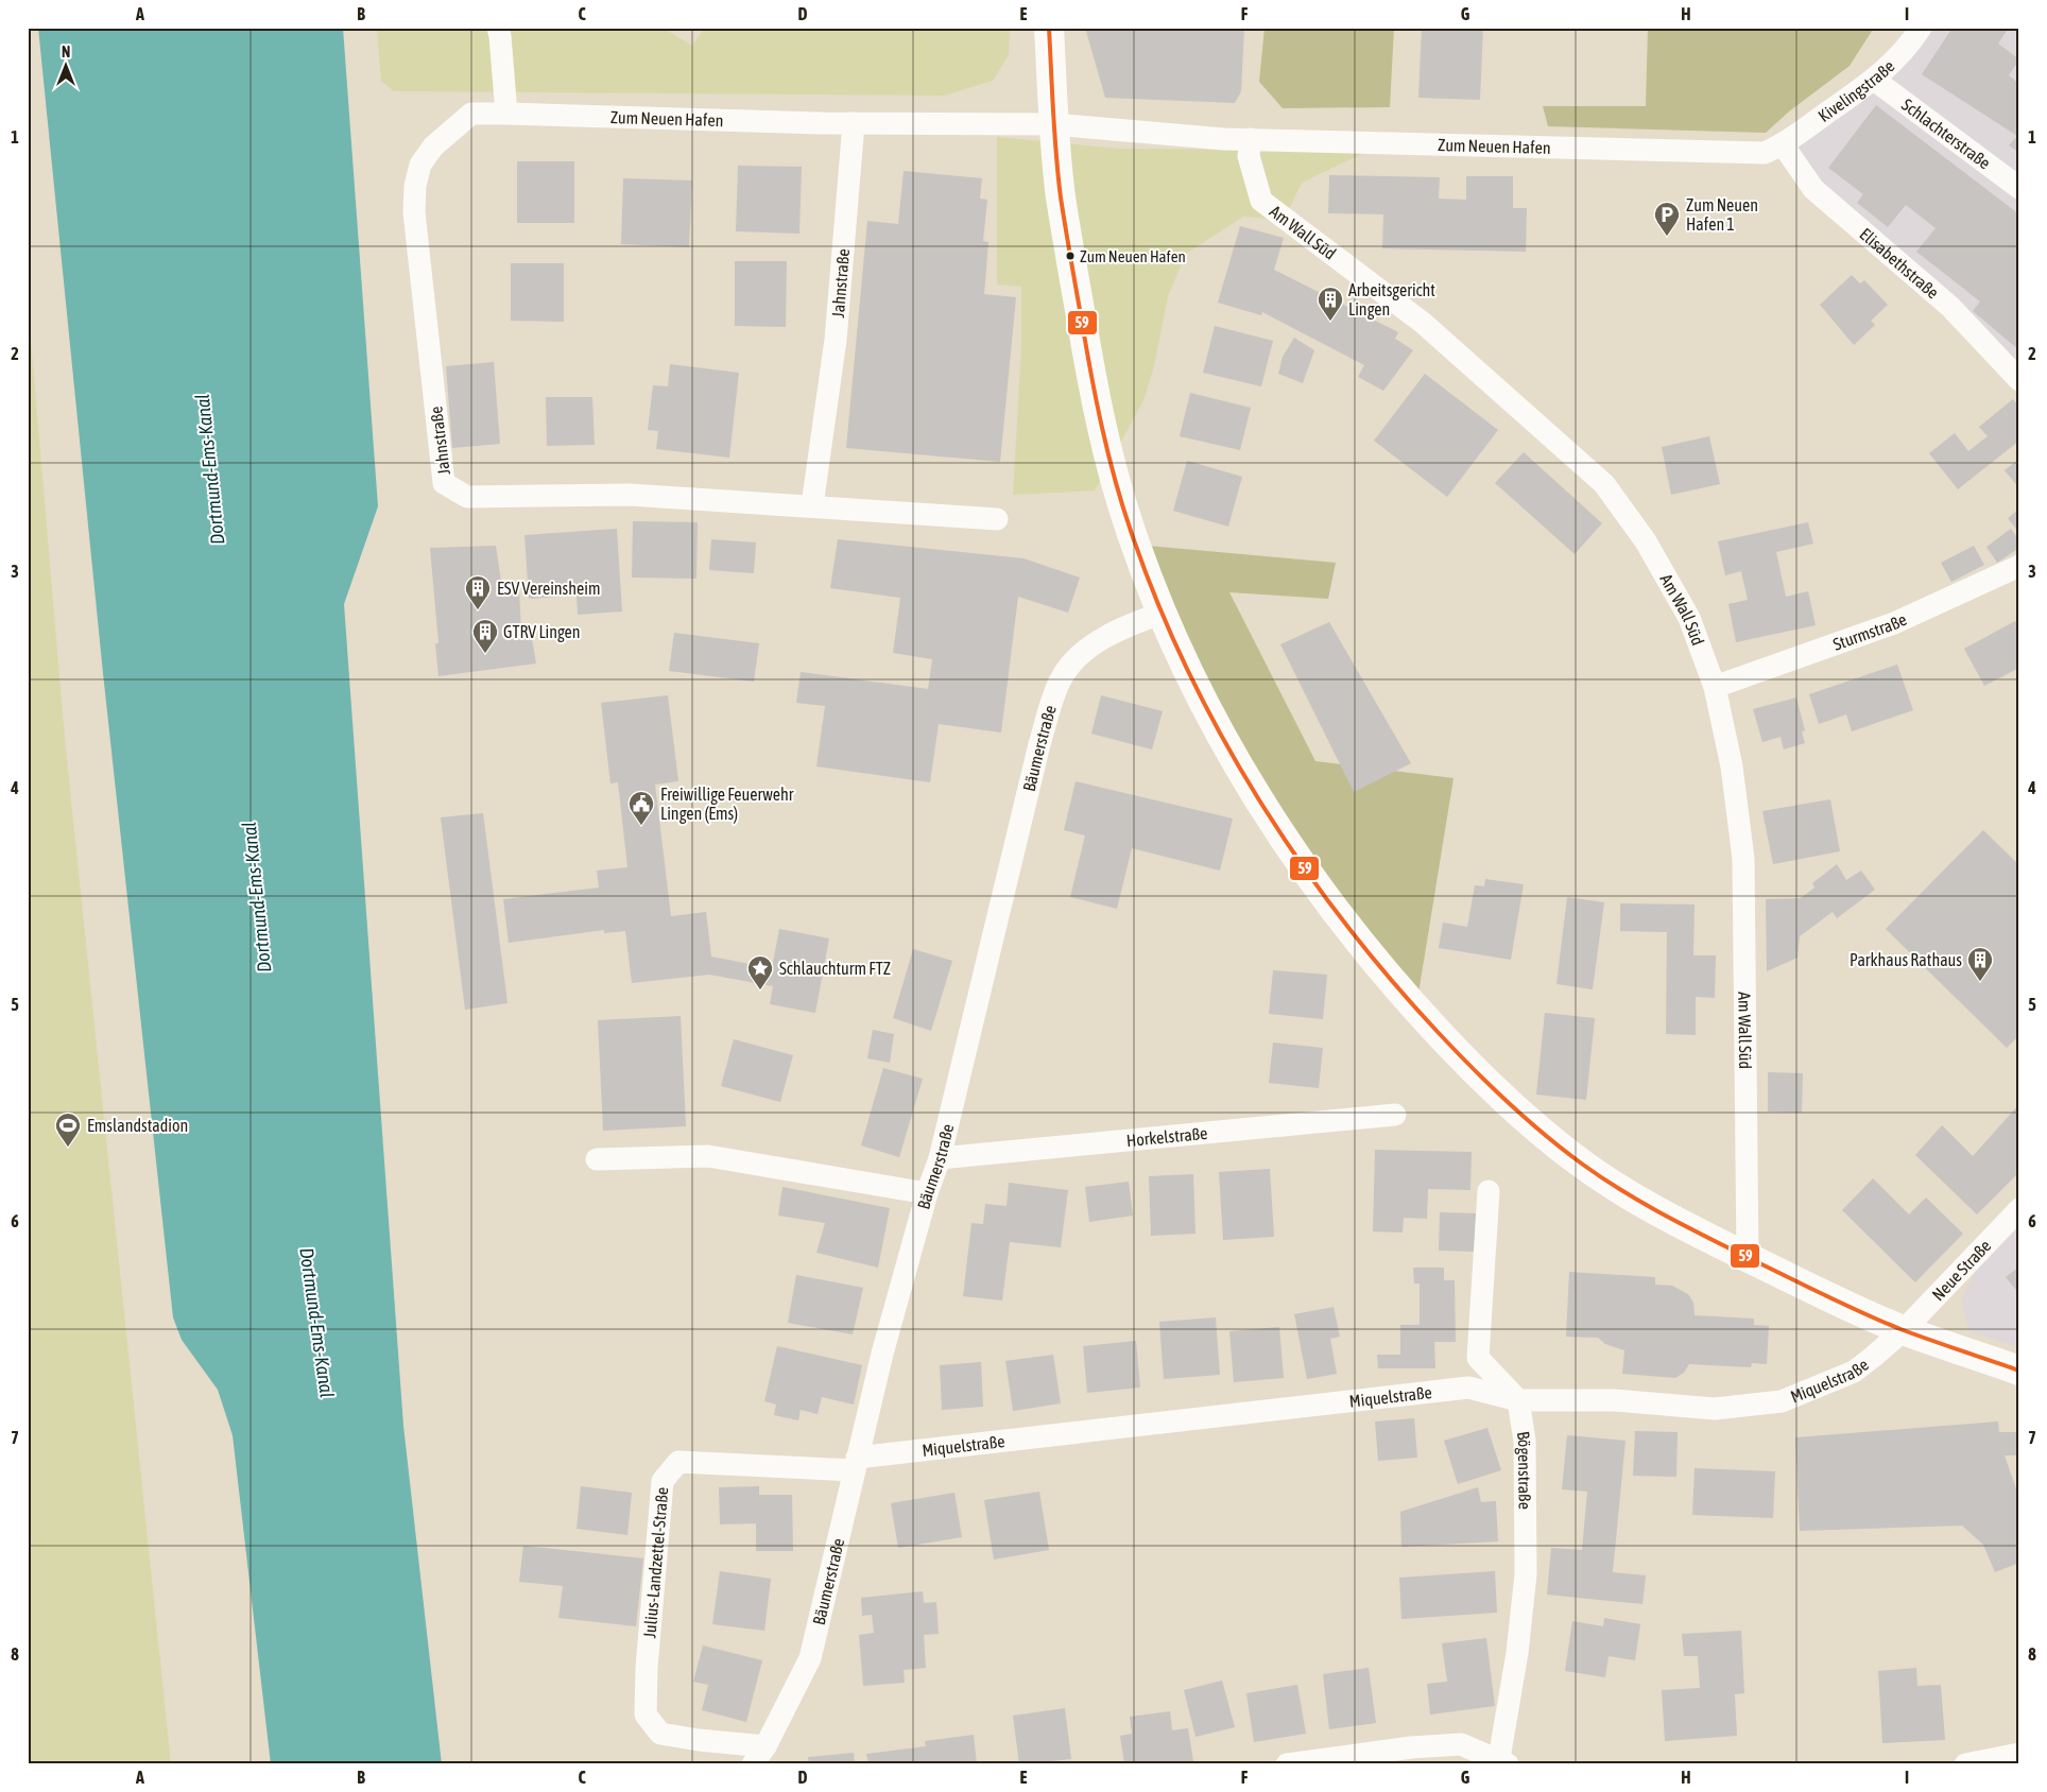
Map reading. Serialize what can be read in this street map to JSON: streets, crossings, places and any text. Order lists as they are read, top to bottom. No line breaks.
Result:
{"streets":{"street":["Kivelingstraße","Zum Neuen Hafen","Schlachterstraße","Am Wall Süd","Elisabethstraße","Jahnstraße","Sturmstraße","Bäumerstraße","Horkelstraße","Neue Straße","Miquelstraße","Bögenstraße","Julius-Landzettel-Straße"]},"crossings":[["Kivelingstraße","Zum Neuen Hafen"],["Kivelingstraße","Schlachterstraße"],["Kivelingstraße","Elisabethstraße"],["Zum Neuen Hafen","Am Wall Süd"],["Zum Neuen Hafen","Elisabethstraße"],["Zum Neuen Hafen","Jahnstraße"],["Am Wall Süd","Sturmstraße"],["Bäumerstraße","Horkelstraße"],["Bäumerstraße","Miquelstraße"],["Bäumerstraße","Julius-Landzettel-Straße"],["Neue Straße","Miquelstraße"],["Miquelstraße","Bögenstraße"],["Miquelstraße","Julius-Landzettel-Straße"]],"water":["Dortmund-Ems-Kanal"],"places":{"parking":["Zum Neuen Hafen 1"],"other":["Zum Neuen Hafen"],"building":["Arbeitsgericht Lingen","ESV Vereinsheim","GTRV Lingen","Parkhaus Rathaus"],"public building":["Freiwillige Feuerwehr Lingen (Ems)"],"place":["Schlauchturm FTZ"],"sports":["Emslandstadion"]},"lines":["transit line 59"],"north":"top","grid":{"columns":["A","B","C","D","E","F","G","H","I"],"rows":["1","2","3","4","5","6","7","8"]}}
